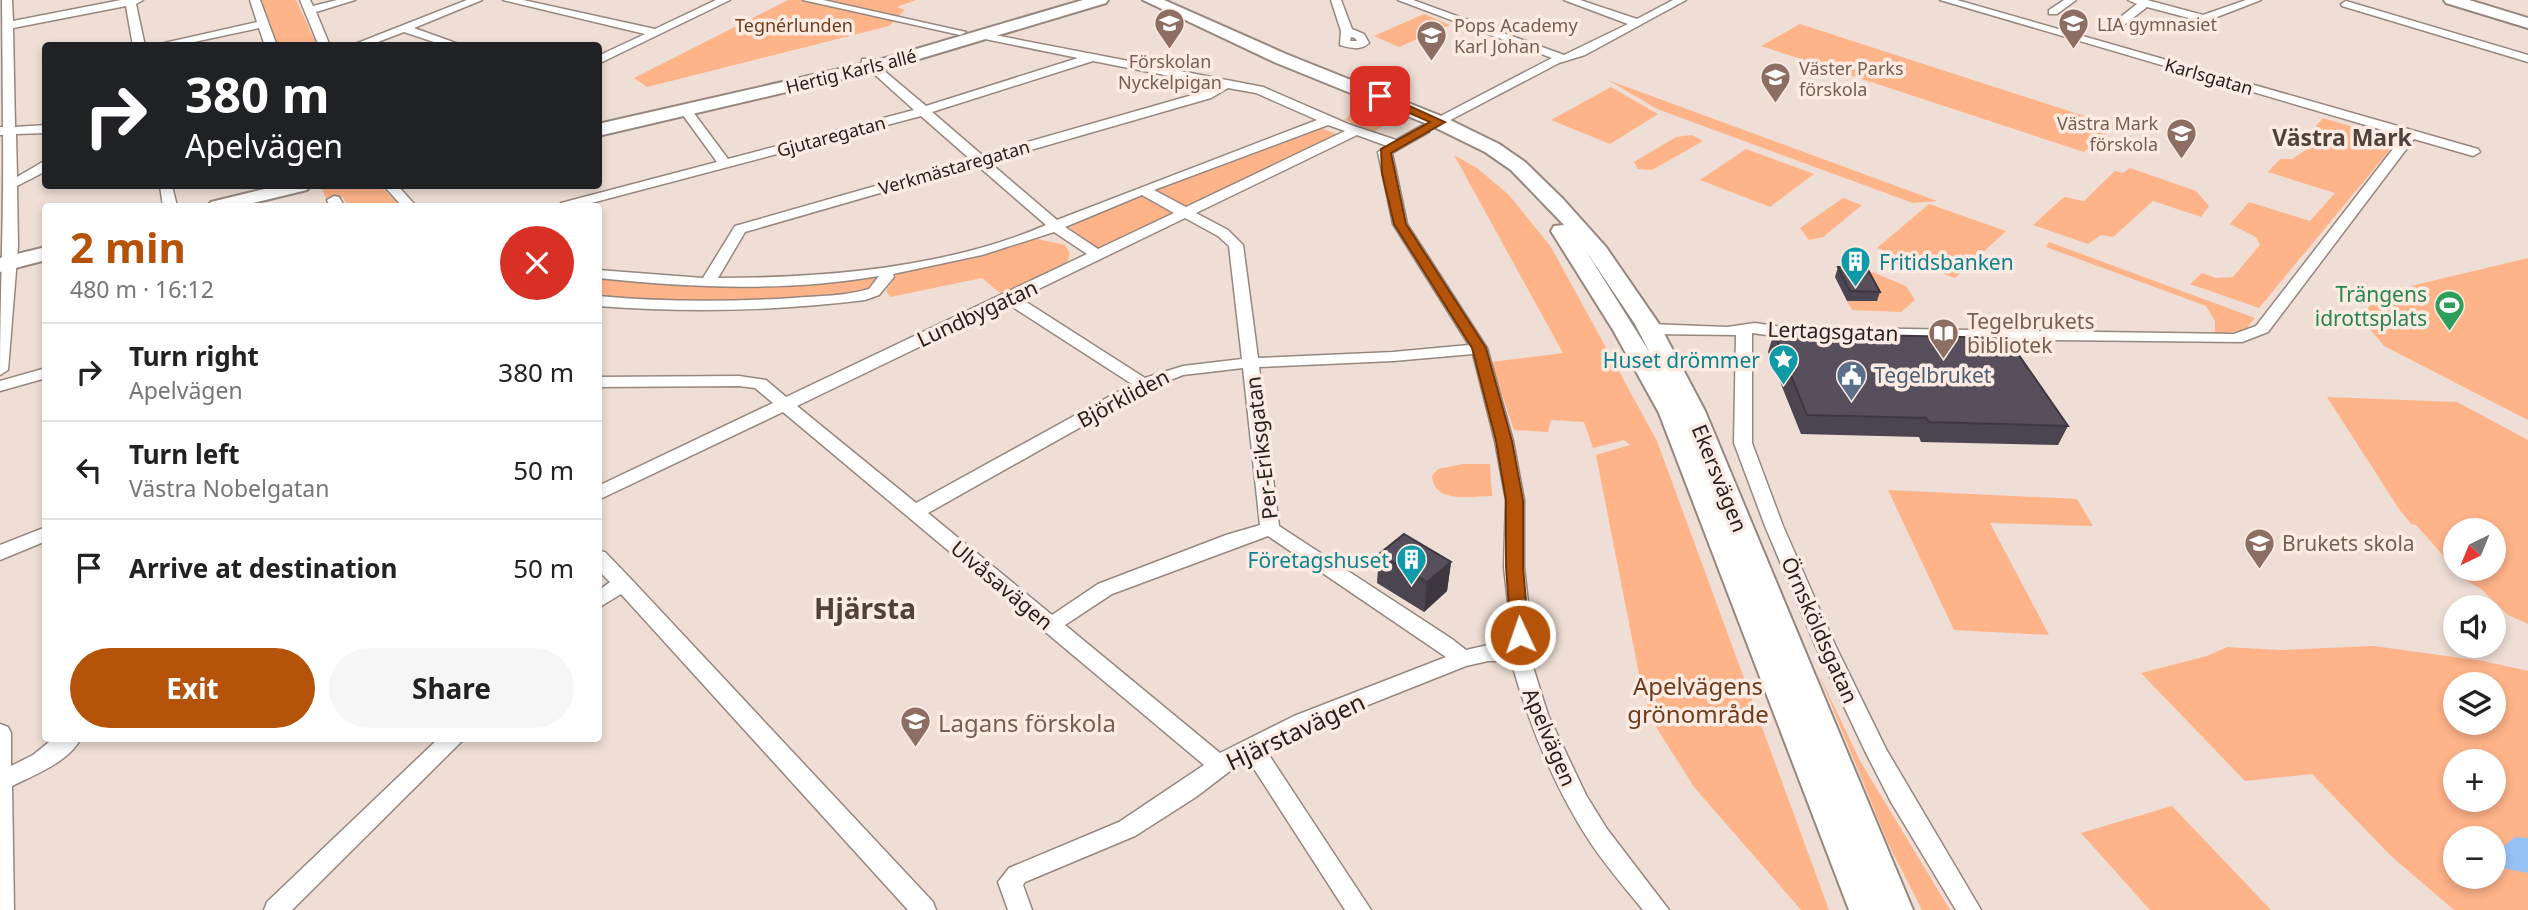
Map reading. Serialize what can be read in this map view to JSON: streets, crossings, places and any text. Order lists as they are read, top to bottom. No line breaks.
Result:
{"streets":{"main road":["Hertig Karls allé","Ekersvägen"],"street":["Karlsgatan","Gjutaregatan","Verkmästaregatan","Lundbygatan","Lertagsgatan","Björkliden","Per-Eriksgatan","Ulvåsavägen","Örnsköldsgatan","Hjärstavägen","Apelvägen"]},"crossings":[["Karlsgatan","Lertagsgatan"],["Lundbygatan","Per-Eriksgatan"],["Lundbygatan","Ulvåsavägen"],["Lertagsgatan","Ekersvägen"],["Lertagsgatan","Örnsköldsgatan"],["Björkliden","Per-Eriksgatan"],["Björkliden","Ulvåsavägen"],["Björkliden","Apelvägen"],["Per-Eriksgatan","Hjärstavägen"],["Ulvåsavägen","Hjärstavägen"],["Hjärstavägen","Apelvägen"]],"districts":["Västra Mark","Hjärsta"],"parks":["Tegnérlunden","Apelvägens grönområde"],"places":{"school or university":["Förskolan Nyckelpigan","LIA gymnasiet","Pops Academy Karl Johan","Väster Parks förskola","Västra Mark förskola","Brukets skola","Lagans förskola"],"building":["Fritidsbanken","Företagshuset"],"sports":["Trängens idrottsplats"],"library":["Tegelbrukets bibliotek"],"place":["Huset drömmer"],"public building":["Tegelbruket"]},"north":"bottom left","page":{"turn":["380 m","Apelvägen"],"heading":["2 min","480 m · 16:12"],"list":[{"name":"Turn right","note":"Apelvägen","value":"380 m"},{"name":"Turn left","note":"Västra Nobelgatan","value":"50 m"},{"name":"Arrive at destination","value":"50 m"}],"map_buttons":["+","−"],"buttons":["Exit","Share"]}}
